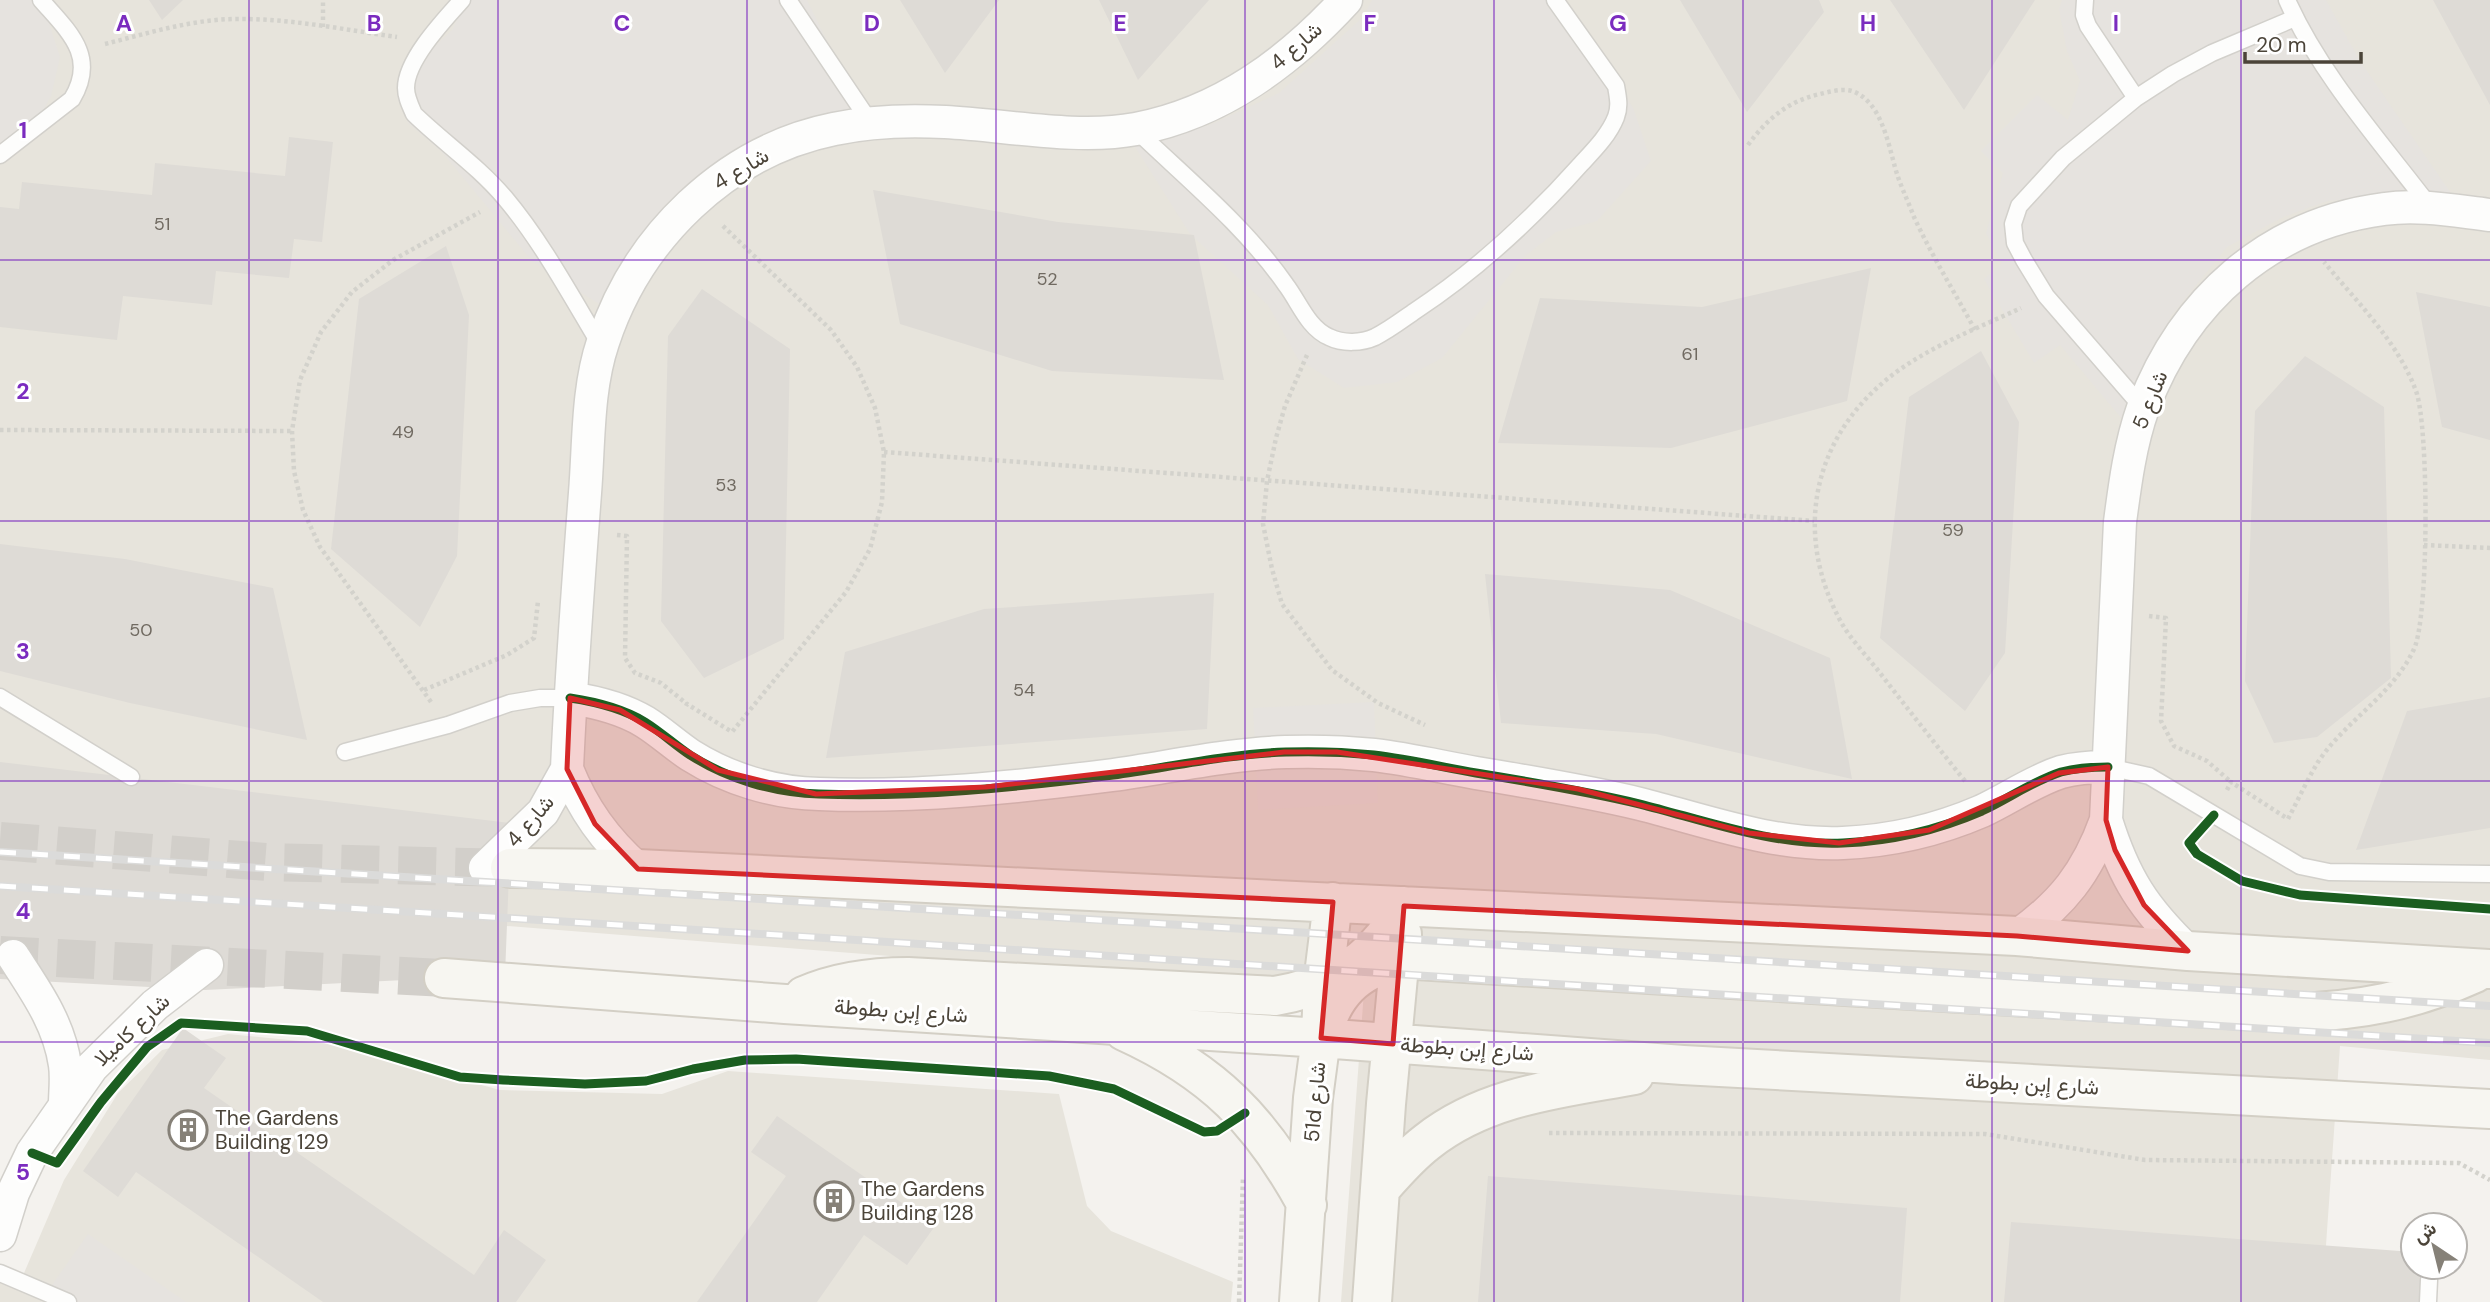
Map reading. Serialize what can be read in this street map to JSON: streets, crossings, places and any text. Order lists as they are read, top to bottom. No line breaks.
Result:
{"streets":{"main road":["شارع إبن بطوطة","51d شارع"],"street":["شارع 4","شارع 5","شارع كاميلا"]},"crossings":[["شارع إبن بطوطة","51d شارع"]],"places":{"building":["The Gardens Building 129","The Gardens Building 128"]},"house_numbers":["51","52","61","49","53","59","50","54"],"scale_bar":"20 m","north":"top left","grid":{"columns":["A","B","C","D","E","F","G","H","I"],"rows":["1","2","3","4","5"]}}
